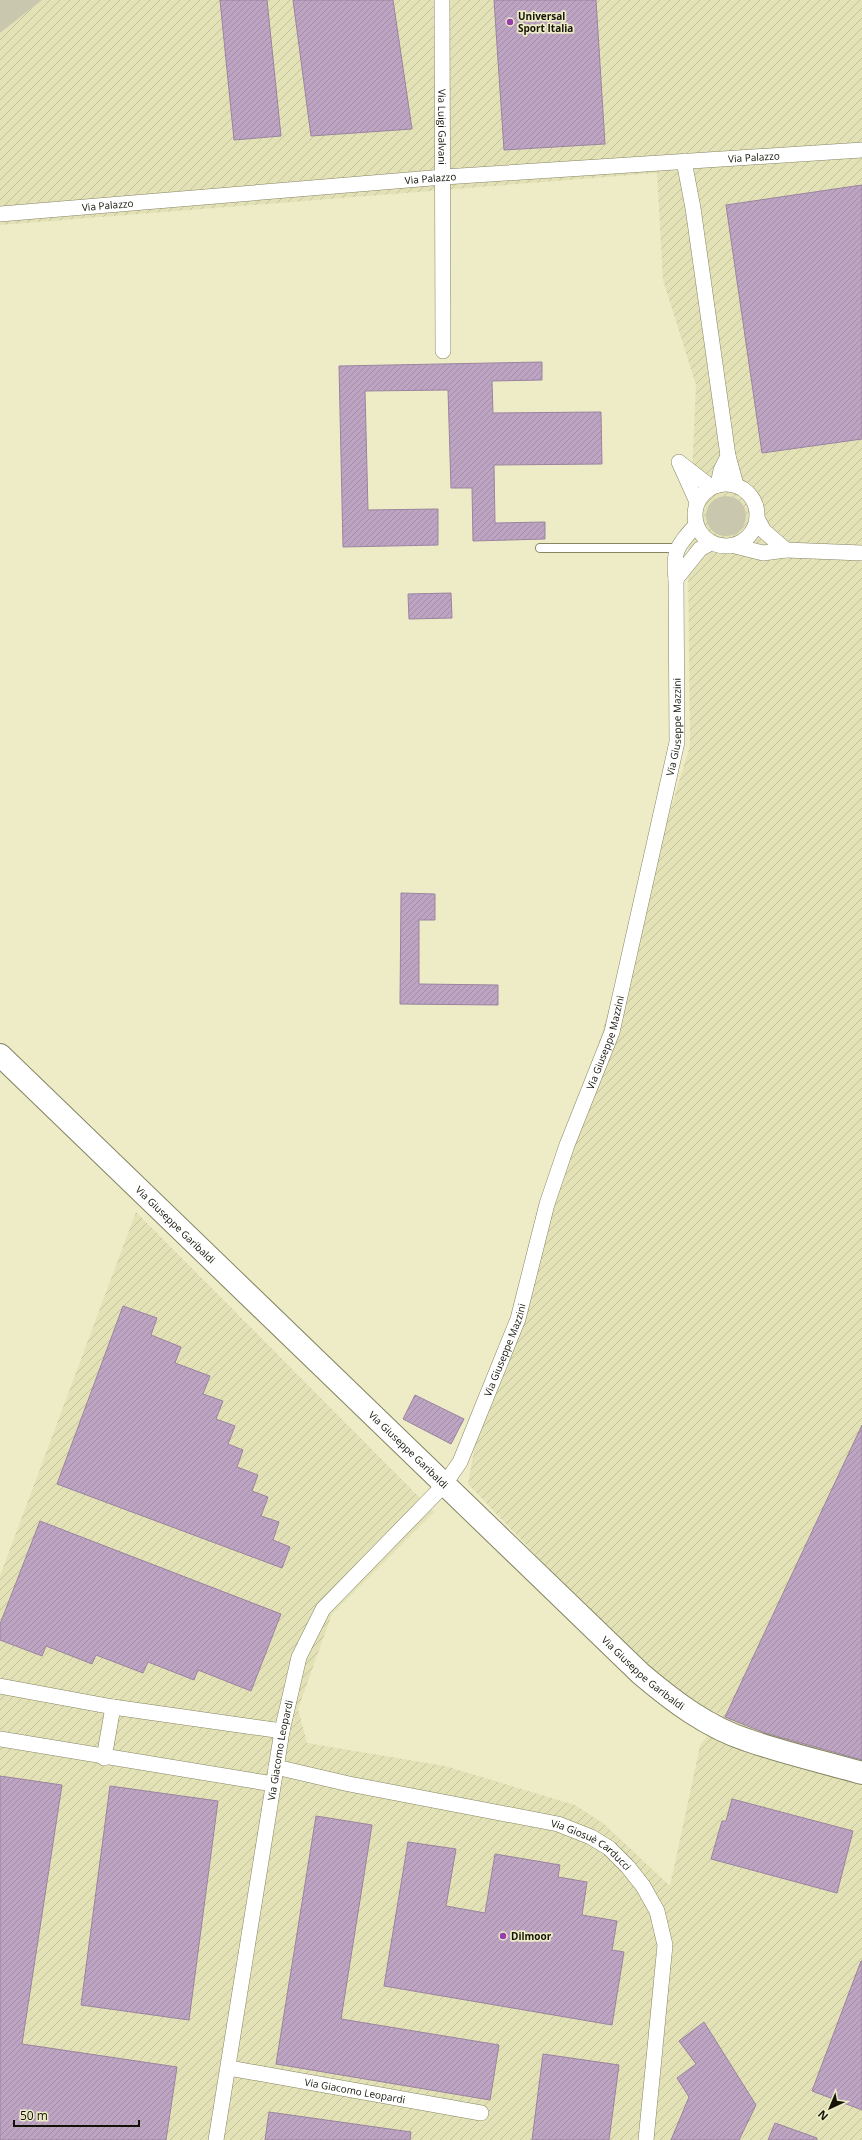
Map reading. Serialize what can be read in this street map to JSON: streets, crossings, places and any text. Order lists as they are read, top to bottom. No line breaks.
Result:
{"streets":{"street":["Via Luigi Galvani","Via Palazzo","Via Giuseppe Mazzini","Via Giuseppe Garibaldi","Via Giacomo Leopardi","Via Giosuè Carducci"]},"crossings":[["Via Luigi Galvani","Via Palazzo"],["Via Giuseppe Mazzini","Via Giuseppe Garibaldi"],["Via Giuseppe Mazzini","Via Giacomo Leopardi"],["Via Giuseppe Garibaldi","Via Giacomo Leopardi"],["Via Giacomo Leopardi","Via Giosuè Carducci"]],"places":["Universal Sport Italia","Dilmoor"],"scale_bar":"50 m","north":"bottom left"}
